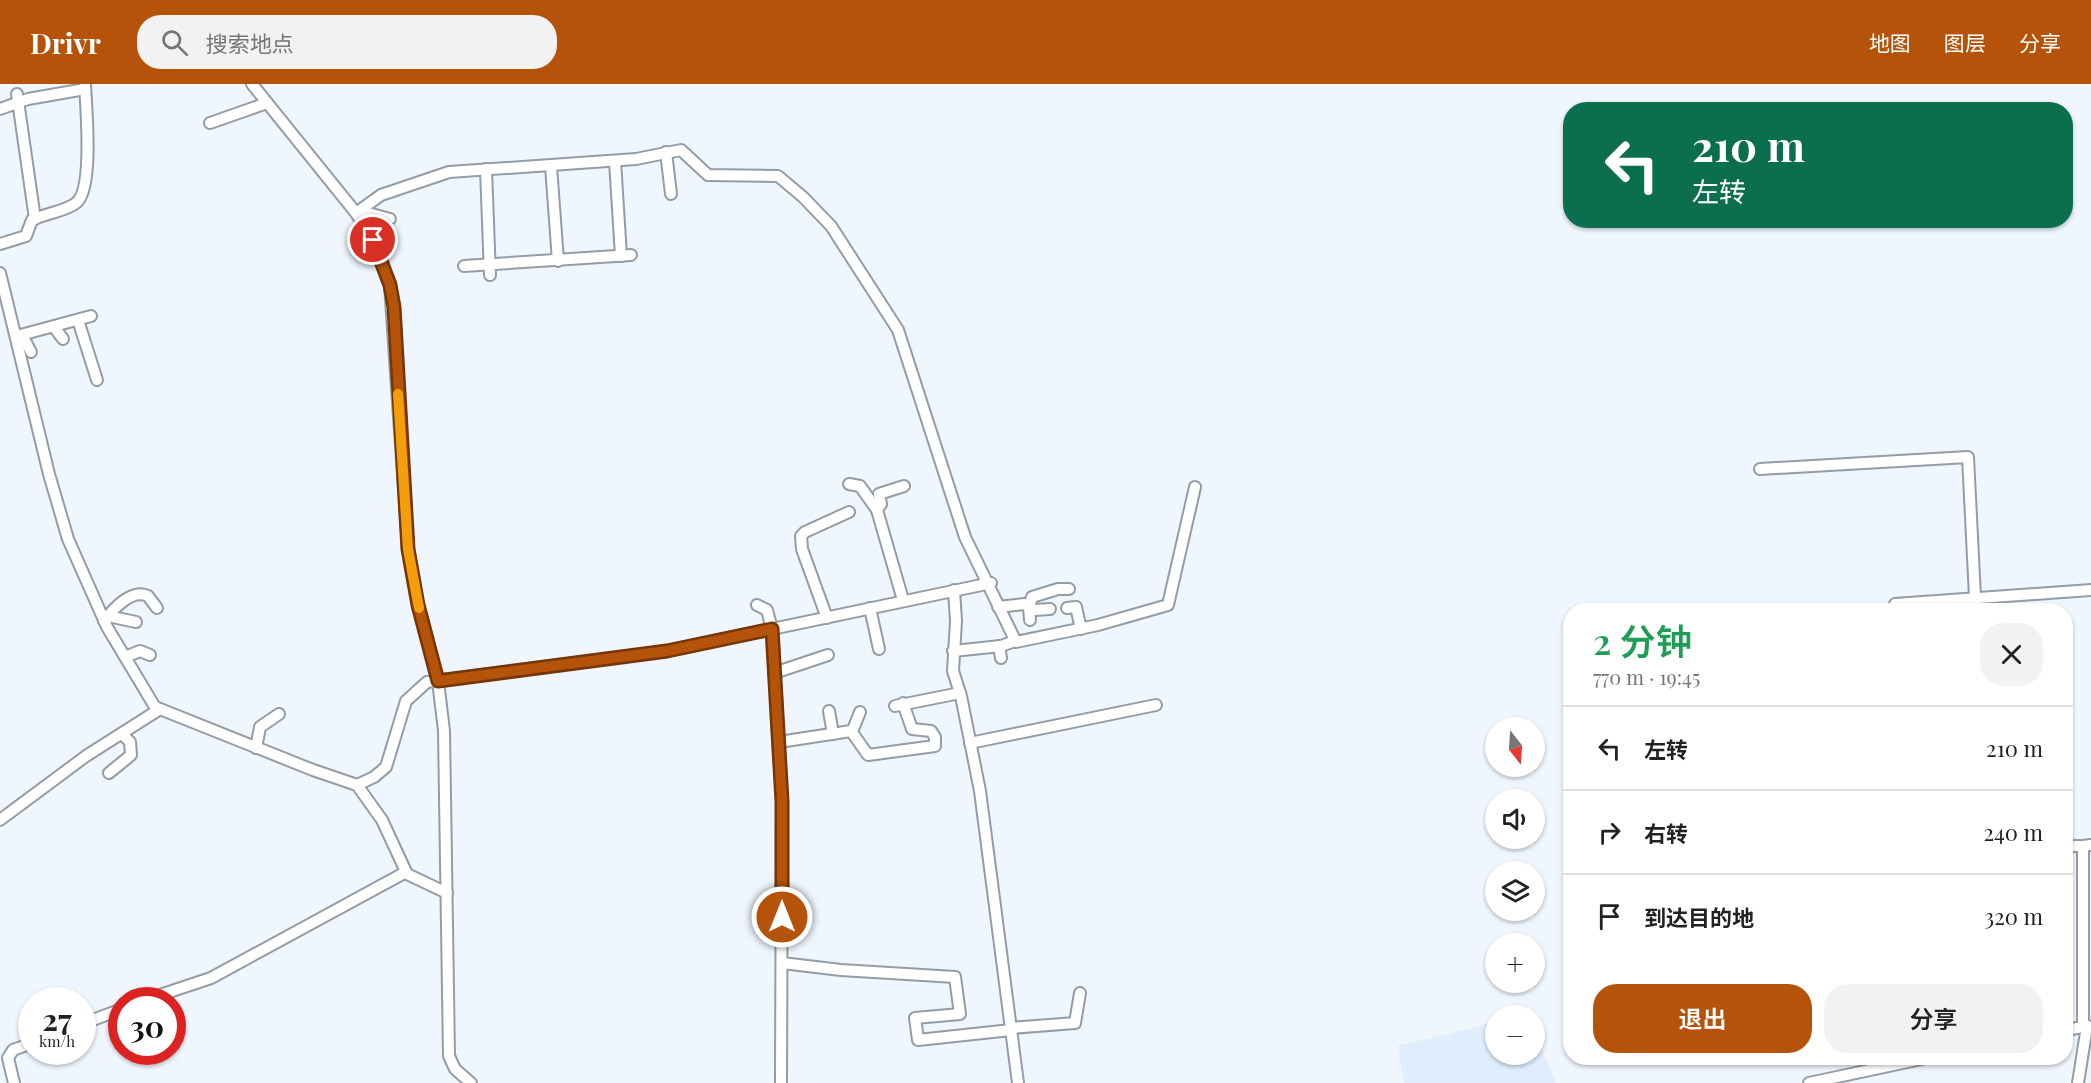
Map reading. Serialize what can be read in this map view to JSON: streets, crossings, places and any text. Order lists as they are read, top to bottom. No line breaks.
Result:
{"north":"bottom","page":{"header":"Drivr","search":"搜索地点","nav":["地图","图层","分享"],"turn":["210 m","左转"],"heading":["2 分钟","770 m · 19:45"],"list":[{"name":"左转","value":"210 m"},{"name":"右转","value":"240 m"},{"name":"到达目的地","value":"320 m"}],"map_buttons":["+","−"],"buttons":["退出","分享"],"speed":"27 km/h","limit":"30"}}
